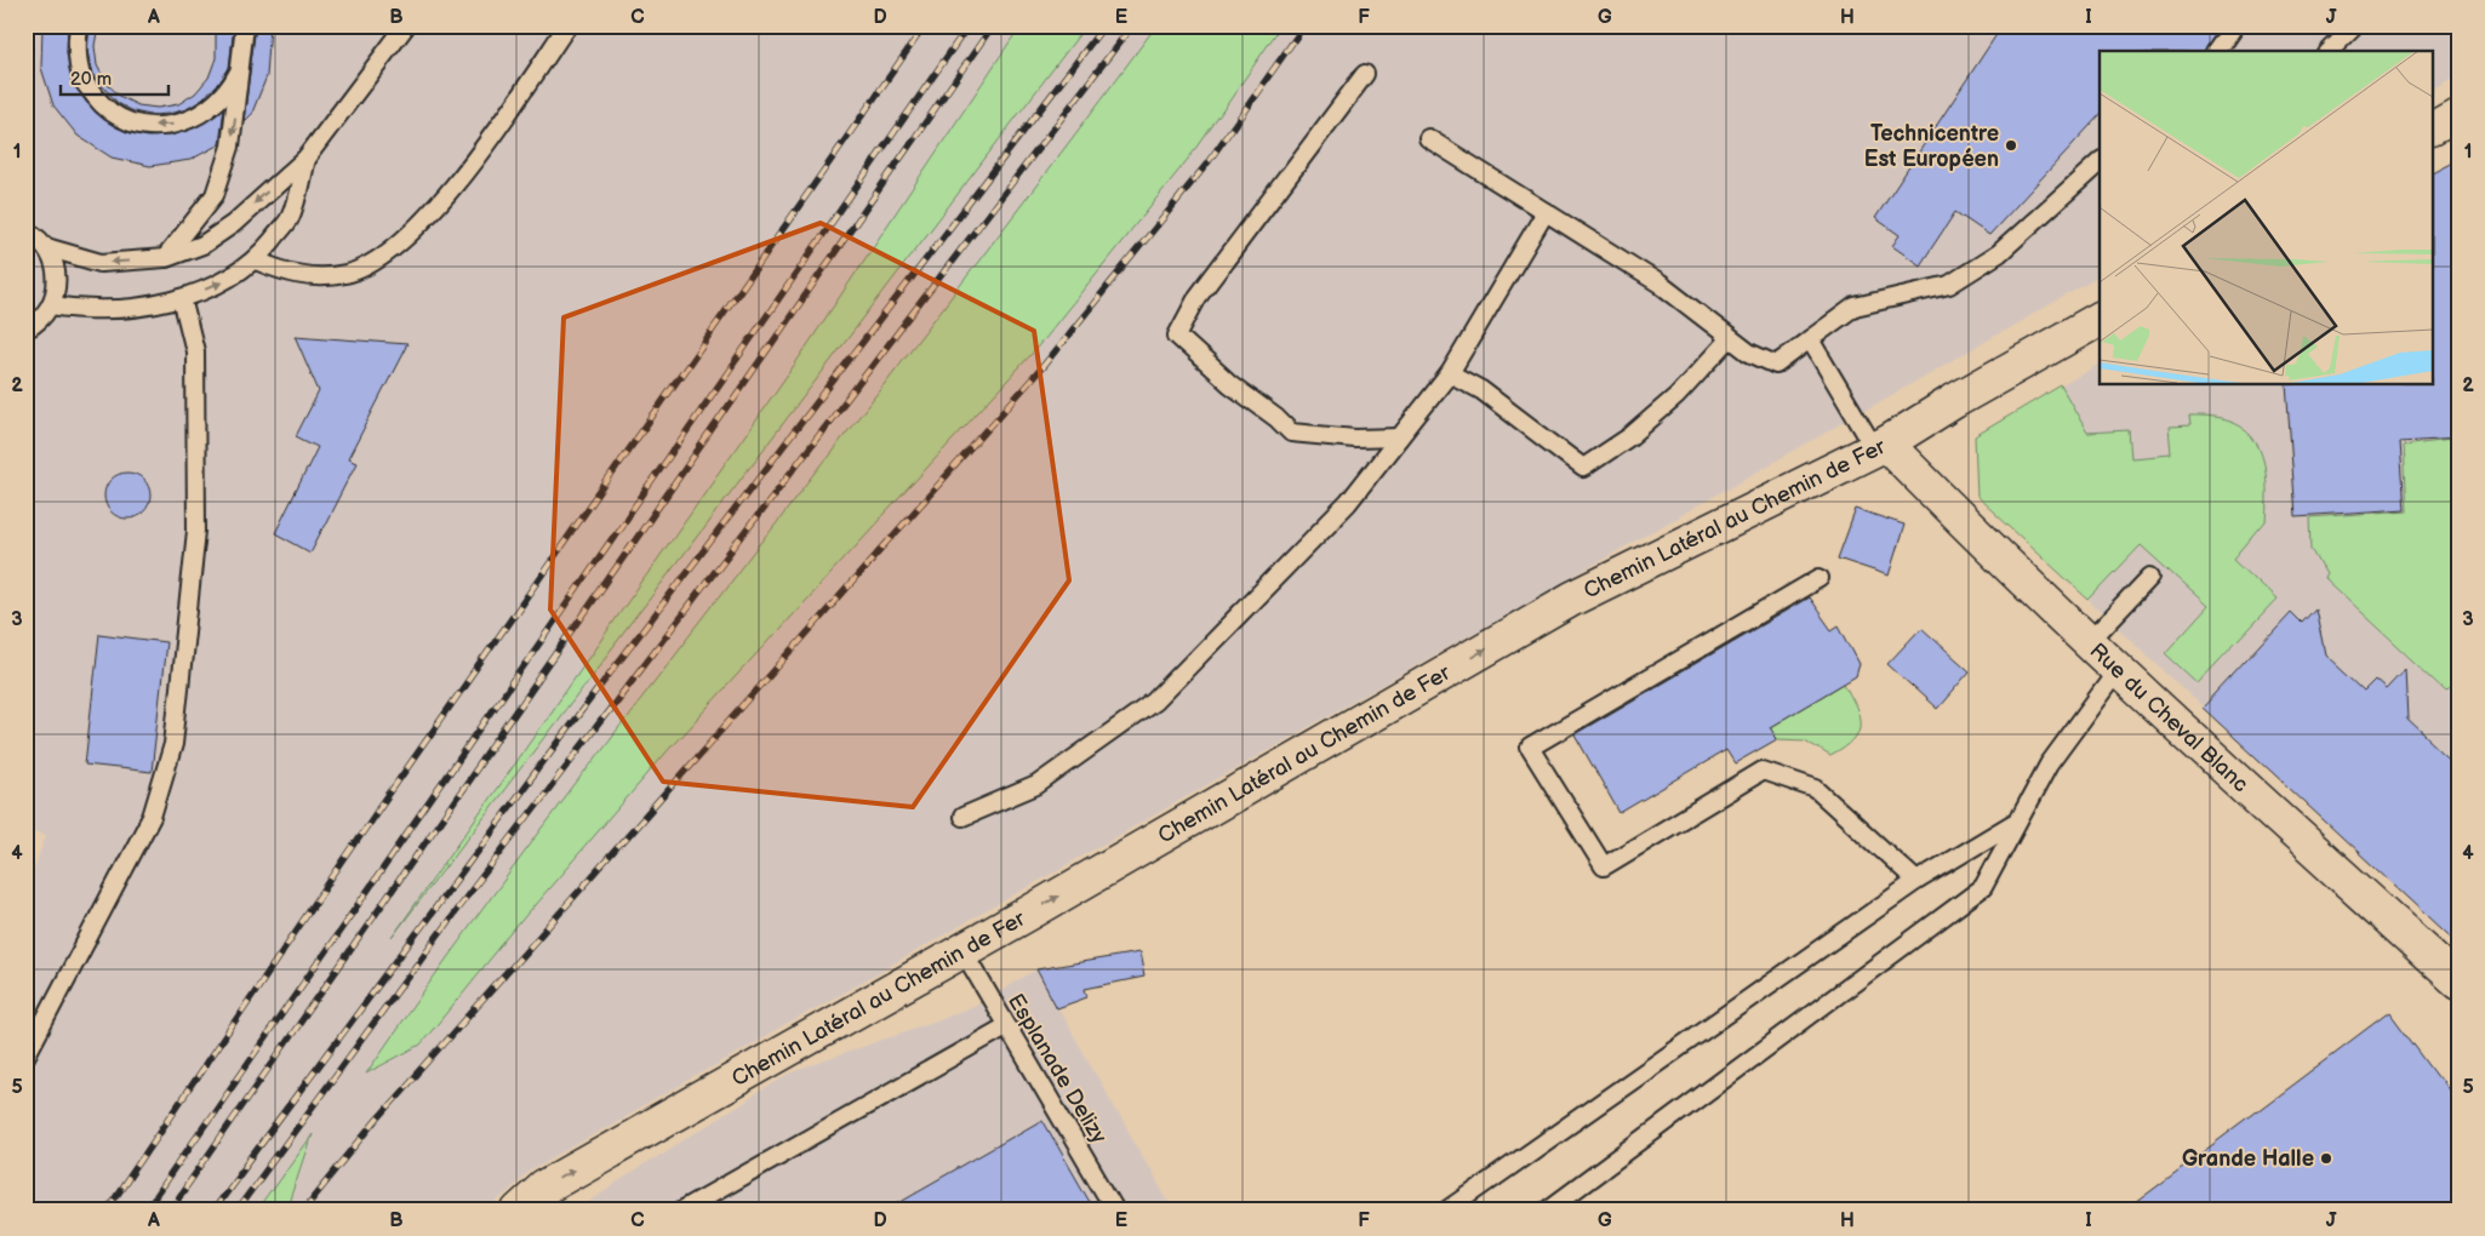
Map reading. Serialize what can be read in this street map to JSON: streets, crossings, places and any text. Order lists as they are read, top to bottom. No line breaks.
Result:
{"streets":{"street":["Chemin Latéral au Chemin de Fer","Rue du Cheval Blanc"],"lane":["Esplanade Delizy"]},"crossings":[["Chemin Latéral au Chemin de Fer","Rue du Cheval Blanc"],["Chemin Latéral au Chemin de Fer","Esplanade Delizy"]],"one_way":["Chemin Latéral au Chemin de Fer"],"places":["Technicentre Est Européen","Grande Halle"],"scale_bar":"20 m","grid":{"columns":["A","B","C","D","E","F","G","H","I","J"],"rows":["1","2","3","4","5"]}}
